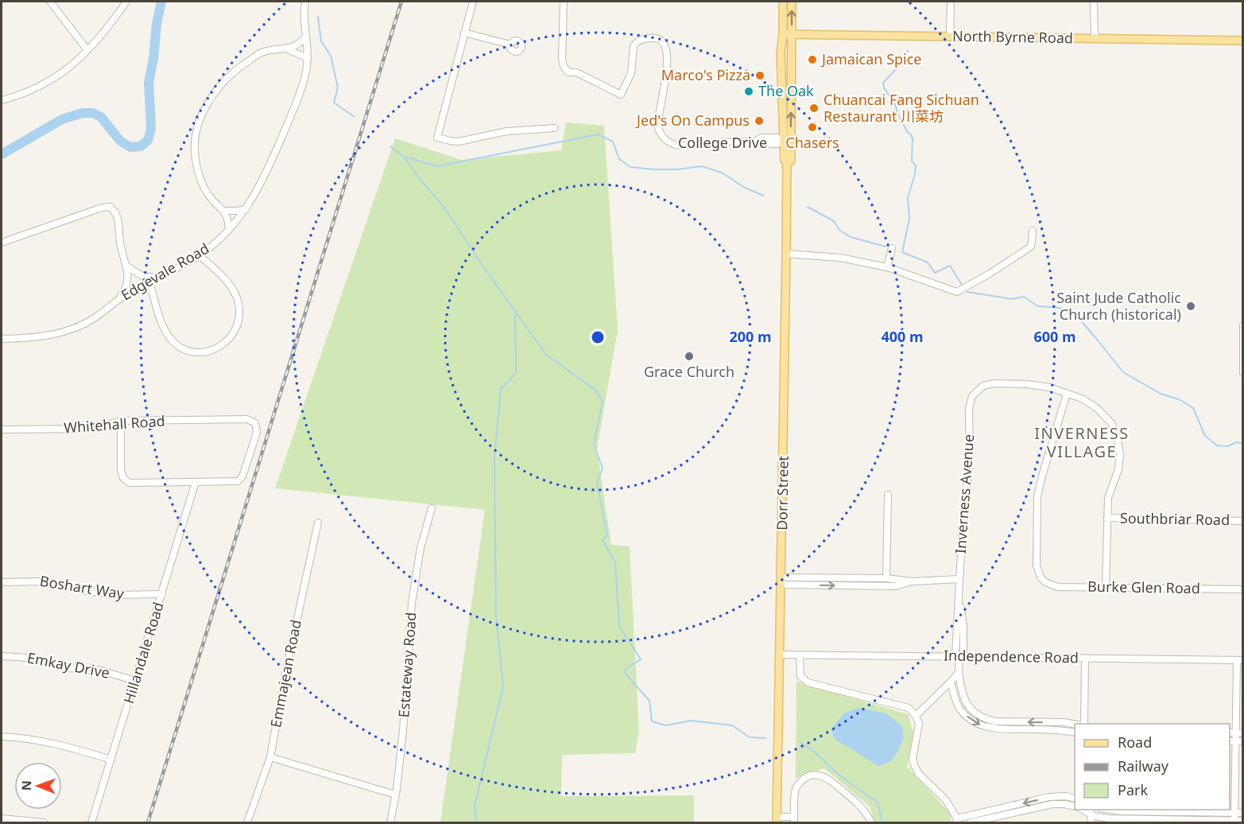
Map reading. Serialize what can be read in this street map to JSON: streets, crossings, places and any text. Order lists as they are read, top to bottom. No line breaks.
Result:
{"streets":{"main road":["North Byrne Road","Dorr Street"],"street":["College Drive","Edgevale Road","Whitehall Road","Inverness Avenue","Southbriar Road","Boshart Way","Burke Glen Road","Hillandale Road","Independence Road","Estateway Road","Emkay Drive","Emmajean Road"]},"crossings":[["North Byrne Road","Dorr Street"],["College Drive","Dorr Street"],["Whitehall Road","Hillandale Road"],["Dorr Street","Independence Road"],["Inverness Avenue","Burke Glen Road"],["Inverness Avenue","Independence Road"],["Boshart Way","Hillandale Road"],["Hillandale Road","Emkay Drive"]],"districts":["INVERNESS VILLAGE"],"places":["Jamaican Spice","Marco's Pizza","The Oak","Chuancai Fang Sichuan Restaurant 川菜坊","Jed's On Campus","Chasers","Saint Jude Catholic Church (historical)","Grace Church"],"legend":["Road","Railway","Park"],"north":"left","rings":["200 m","400 m","600 m"]}
